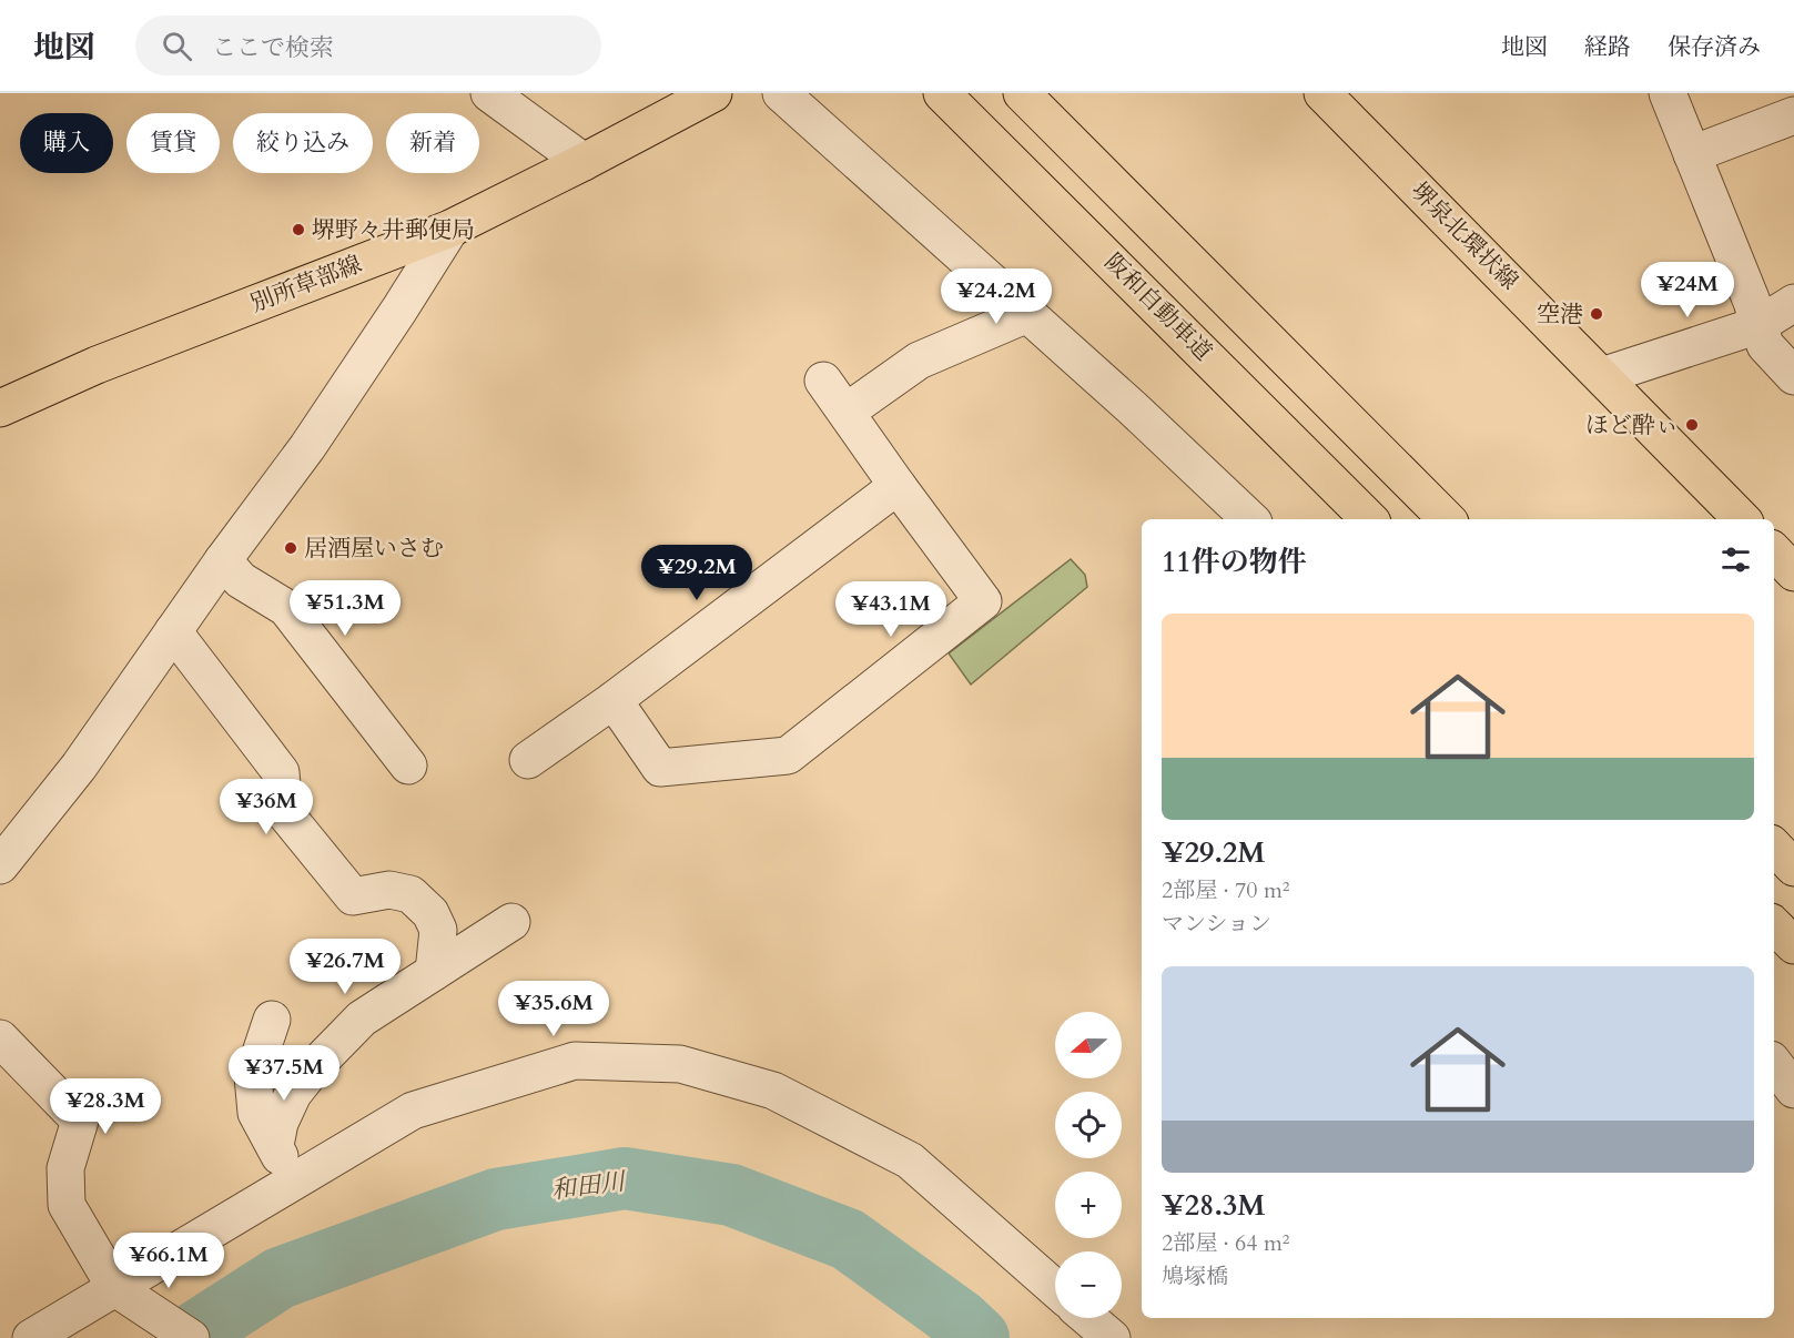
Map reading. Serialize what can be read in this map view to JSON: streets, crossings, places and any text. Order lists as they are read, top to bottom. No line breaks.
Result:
{"streets":{"main road":["堺泉北環状線","別所草部線","阪和自動車道"]},"water":["和田川"],"places":["堺野々井郵便局","空港","ほど酔ぃ","居酒屋いさむ"],"north":"left","page":{"header":"地図","search":"ここで検索","nav":["地図","経路","保存済み"],"chip":["購入","賃貸","絞り込み","新着"],"price":["¥24M","¥24.2M","¥29.2M","¥51.3M","¥43.1M","¥36M","¥26.7M","¥35.6M","¥37.5M","¥28.3M","¥66.1M"],"heading":"11件の物件","list":[{"name":"¥29.2M","note":"2部屋 · 70 m² · マンション"},{"name":"¥28.3M","note":"2部屋 · 64 m² · 鳩塚橋"}],"map_buttons":["+","−"]}}
